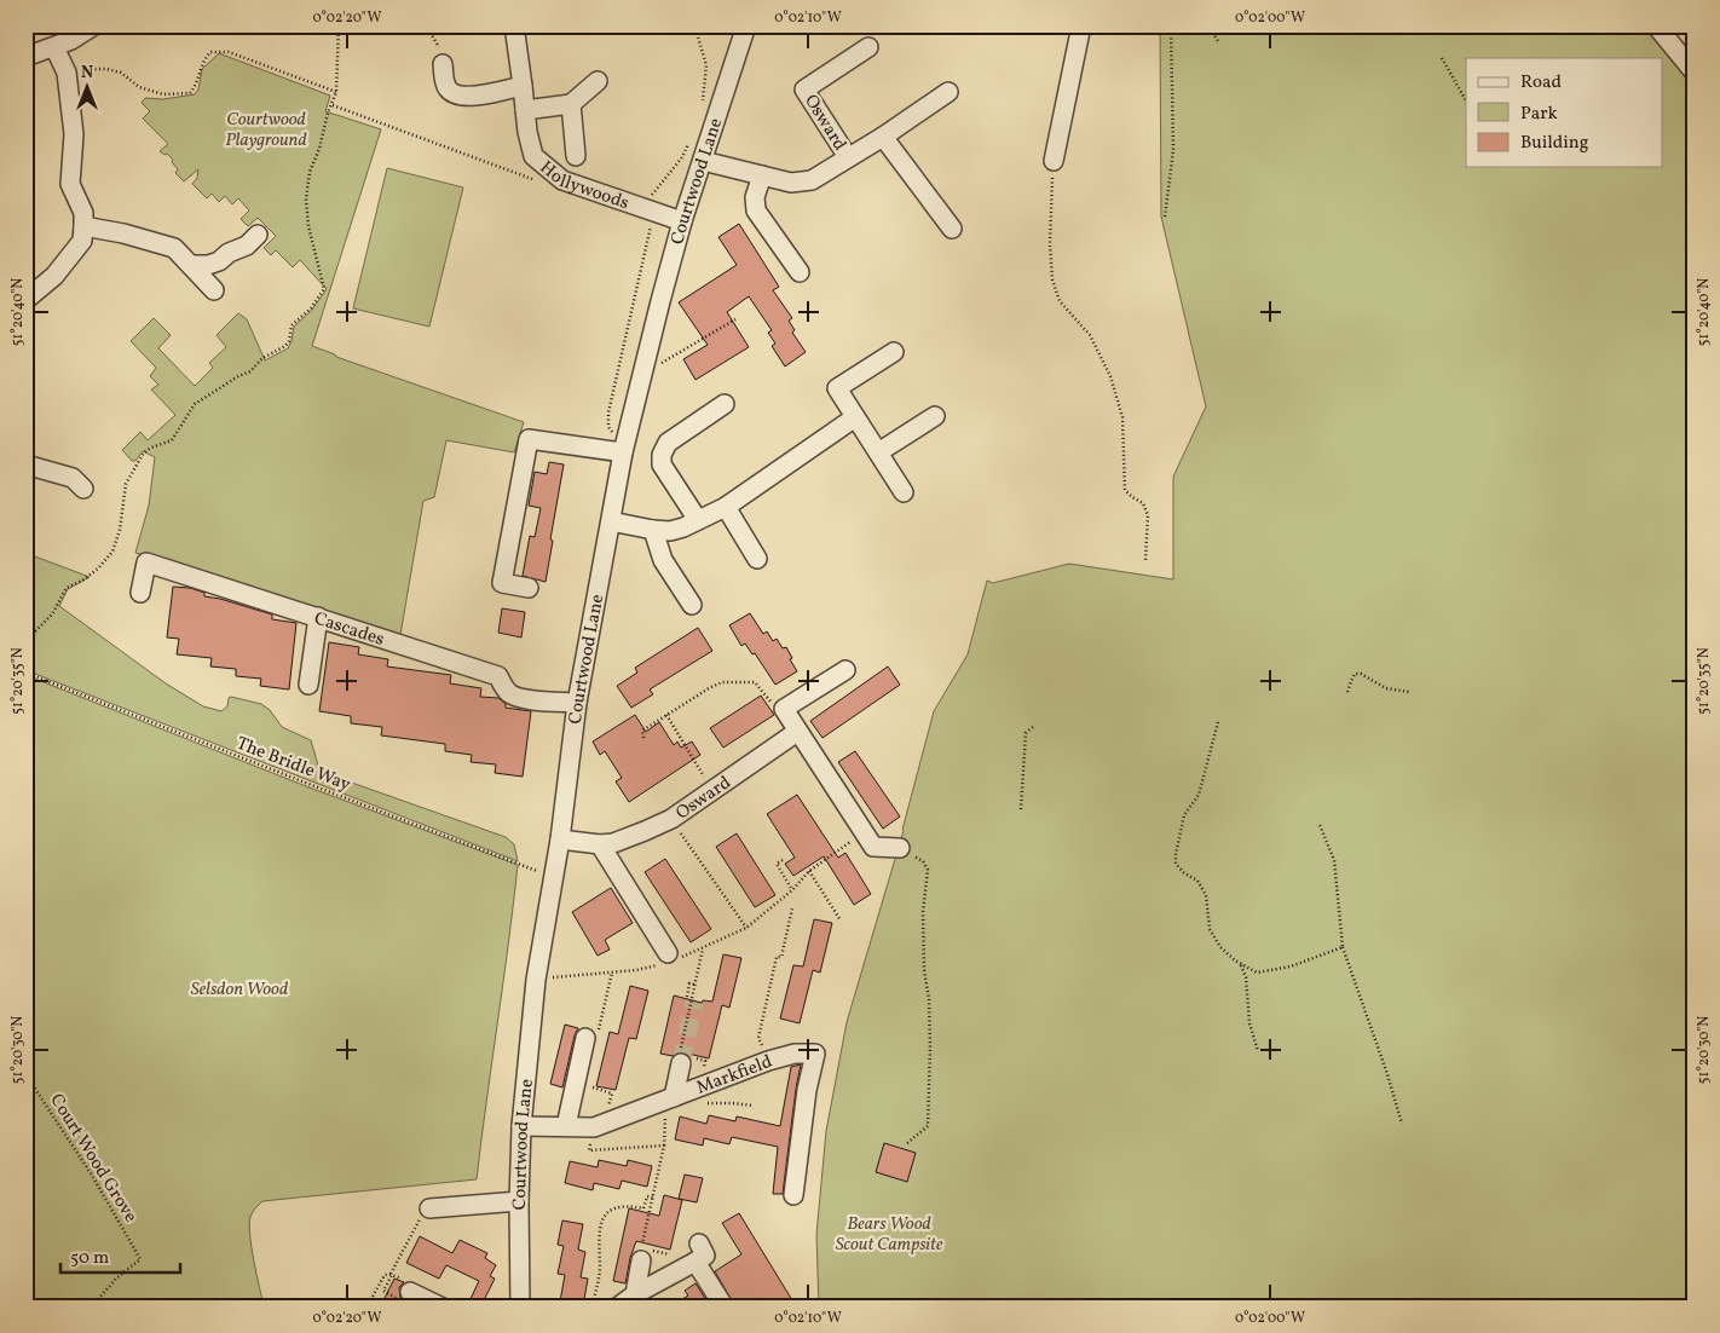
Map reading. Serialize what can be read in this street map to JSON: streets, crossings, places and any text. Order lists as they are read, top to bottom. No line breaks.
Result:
{"streets":{"street":["Osward","Hollywoods","Courtwood Lane","Cascades","Markfield"],"path":["The Bridle Way","Court Wood Grove"]},"crossings":[["Osward","Courtwood Lane"],["Hollywoods","Courtwood Lane"],["Courtwood Lane","Cascades"],["Courtwood Lane","The Bridle Way"],["Courtwood Lane","Markfield"]],"parks":["Courtwood Playground","Selsdon Wood","Bears Wood Scout Campsite"],"legend":["Road","Park","Building"],"scale_bar":"50 m","north":"top","coordinates":["0°02'20\"W","0°02'10\"W","0°02'00\"W","51°20'40\"N","51°20'35\"N","51°20'30\"N"]}
